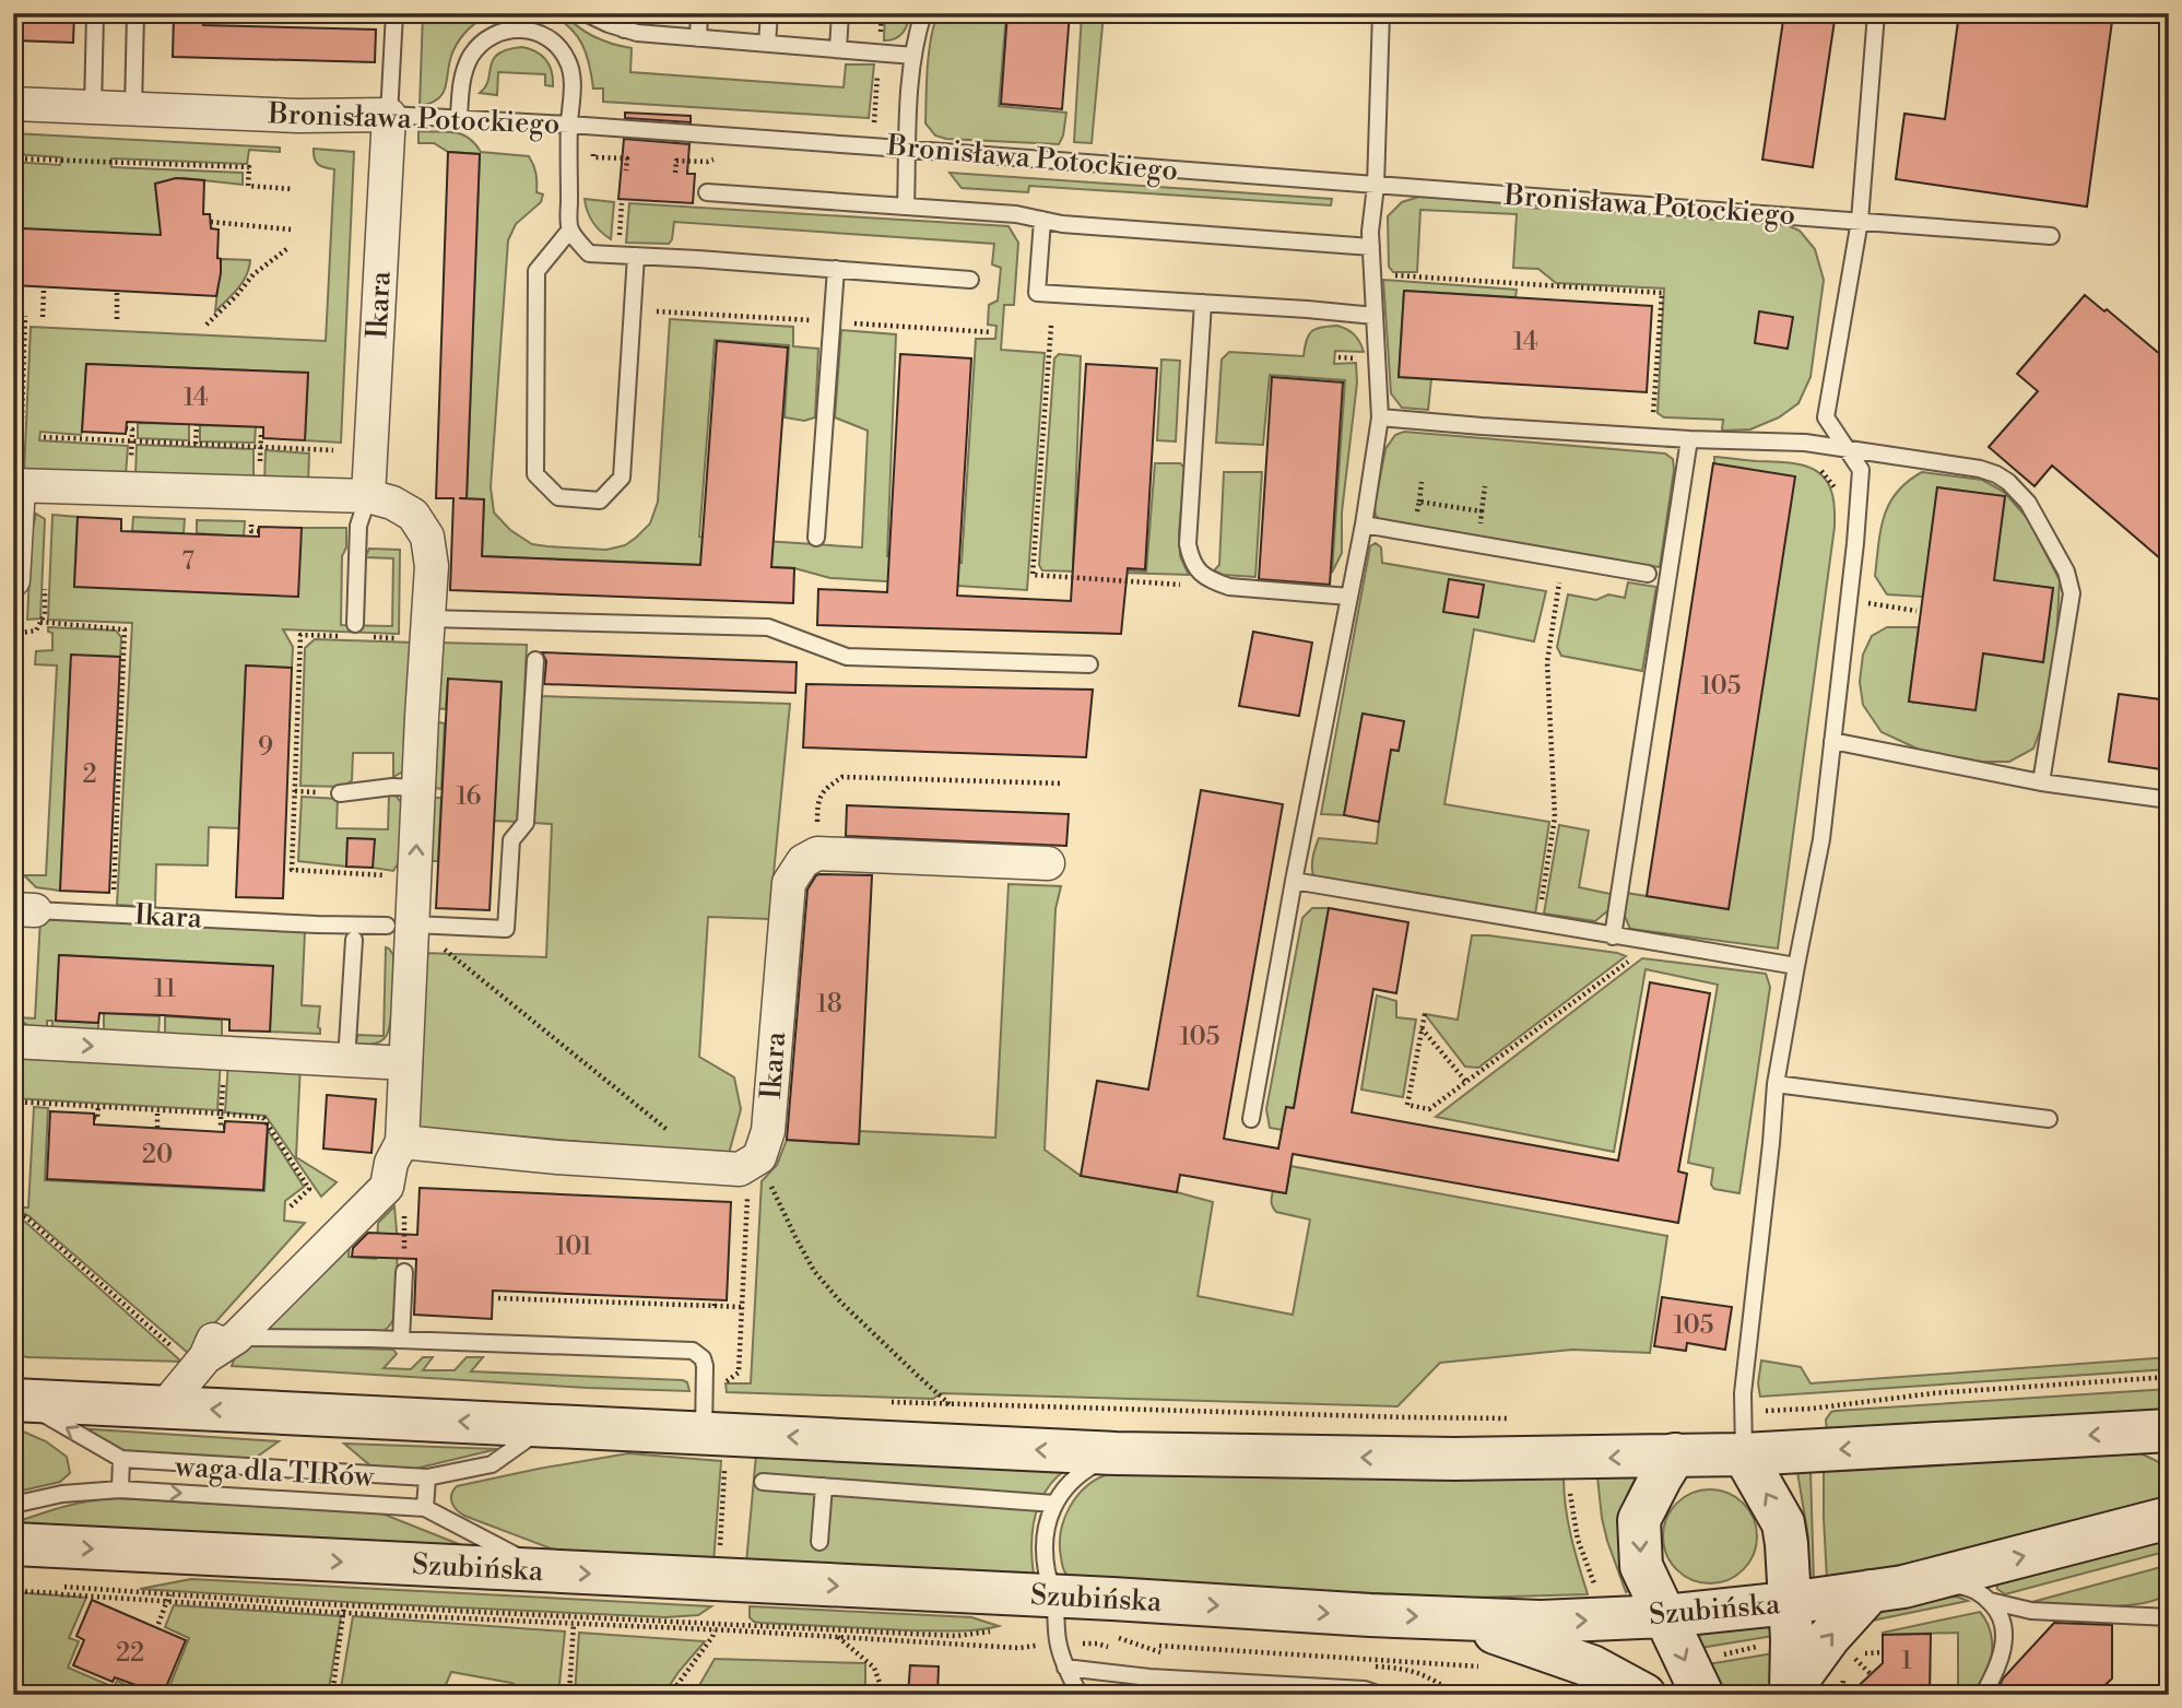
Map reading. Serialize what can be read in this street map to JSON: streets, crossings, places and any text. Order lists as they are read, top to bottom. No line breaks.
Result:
{"streets":{"main road":["Szubińska"],"street":["Bronisława Potockiego","Ikara"],"lane":["waga dla TIRów"]},"crossings":[["Bronisława Potockiego","Ikara"],["waga dla TIRów","Szubińska"]],"house_numbers":["14","14","7","105","9","2","16","11","18","105","20","101","105","22","1"]}
